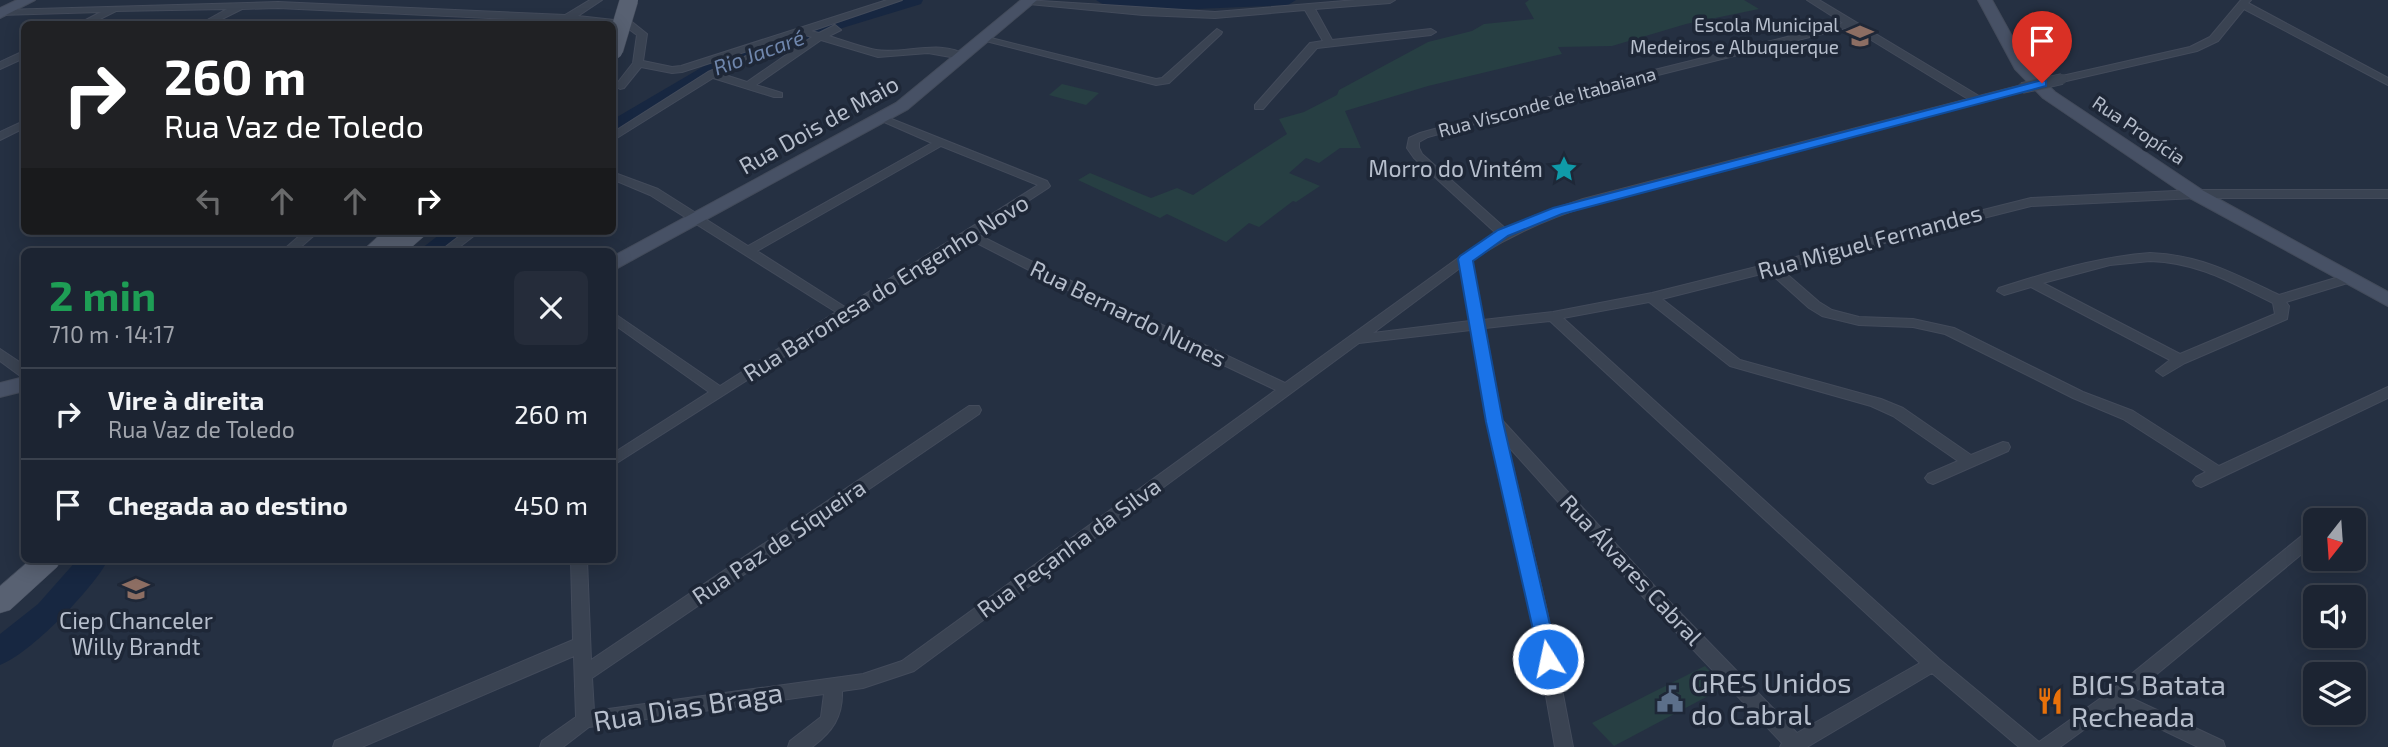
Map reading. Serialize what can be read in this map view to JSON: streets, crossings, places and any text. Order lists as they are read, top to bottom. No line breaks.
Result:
{"streets":{"street":["Rua Visconde de Itabaiana","Rua Dois de Maio","Rua Propícia","Rua Miguel Fernandes","Rua Baronesa do Engenho Novo","Rua Bernardo Nunes","Rua Paz de Siqueira","Rua Peçanha da Silva","Rua Álvares Cabral","Rua Dias Braga"]},"crossings":[["Rua Visconde de Itabaiana","Rua Peçanha da Silva"],["Rua Dois de Maio","Rua Baronesa do Engenho Novo"],["Rua Propícia","Rua Miguel Fernandes"],["Rua Miguel Fernandes","Rua Peçanha da Silva"],["Rua Baronesa do Engenho Novo","Rua Bernardo Nunes"],["Rua Bernardo Nunes","Rua Peçanha da Silva"],["Rua Peçanha da Silva","Rua Dias Braga"]],"water":["Rio Jacaré"],"places":{"school or university":["Escola Municipal Medeiros e Albuquerque","Ciep Chanceler Willy Brandt"],"place":["Morro do Vintém"],"public building":["GRES Unidos do Cabral"],"restaurant":["BIG'S Batata Recheada"]},"north":"bottom","page":{"turn":["260 m","Rua Vaz de Toledo"],"heading":["2 min","710 m · 14:17"],"list":[{"name":"Vire à direita","note":"Rua Vaz de Toledo","value":"260 m"},{"name":"Chegada ao destino","value":"450 m"}]}}
